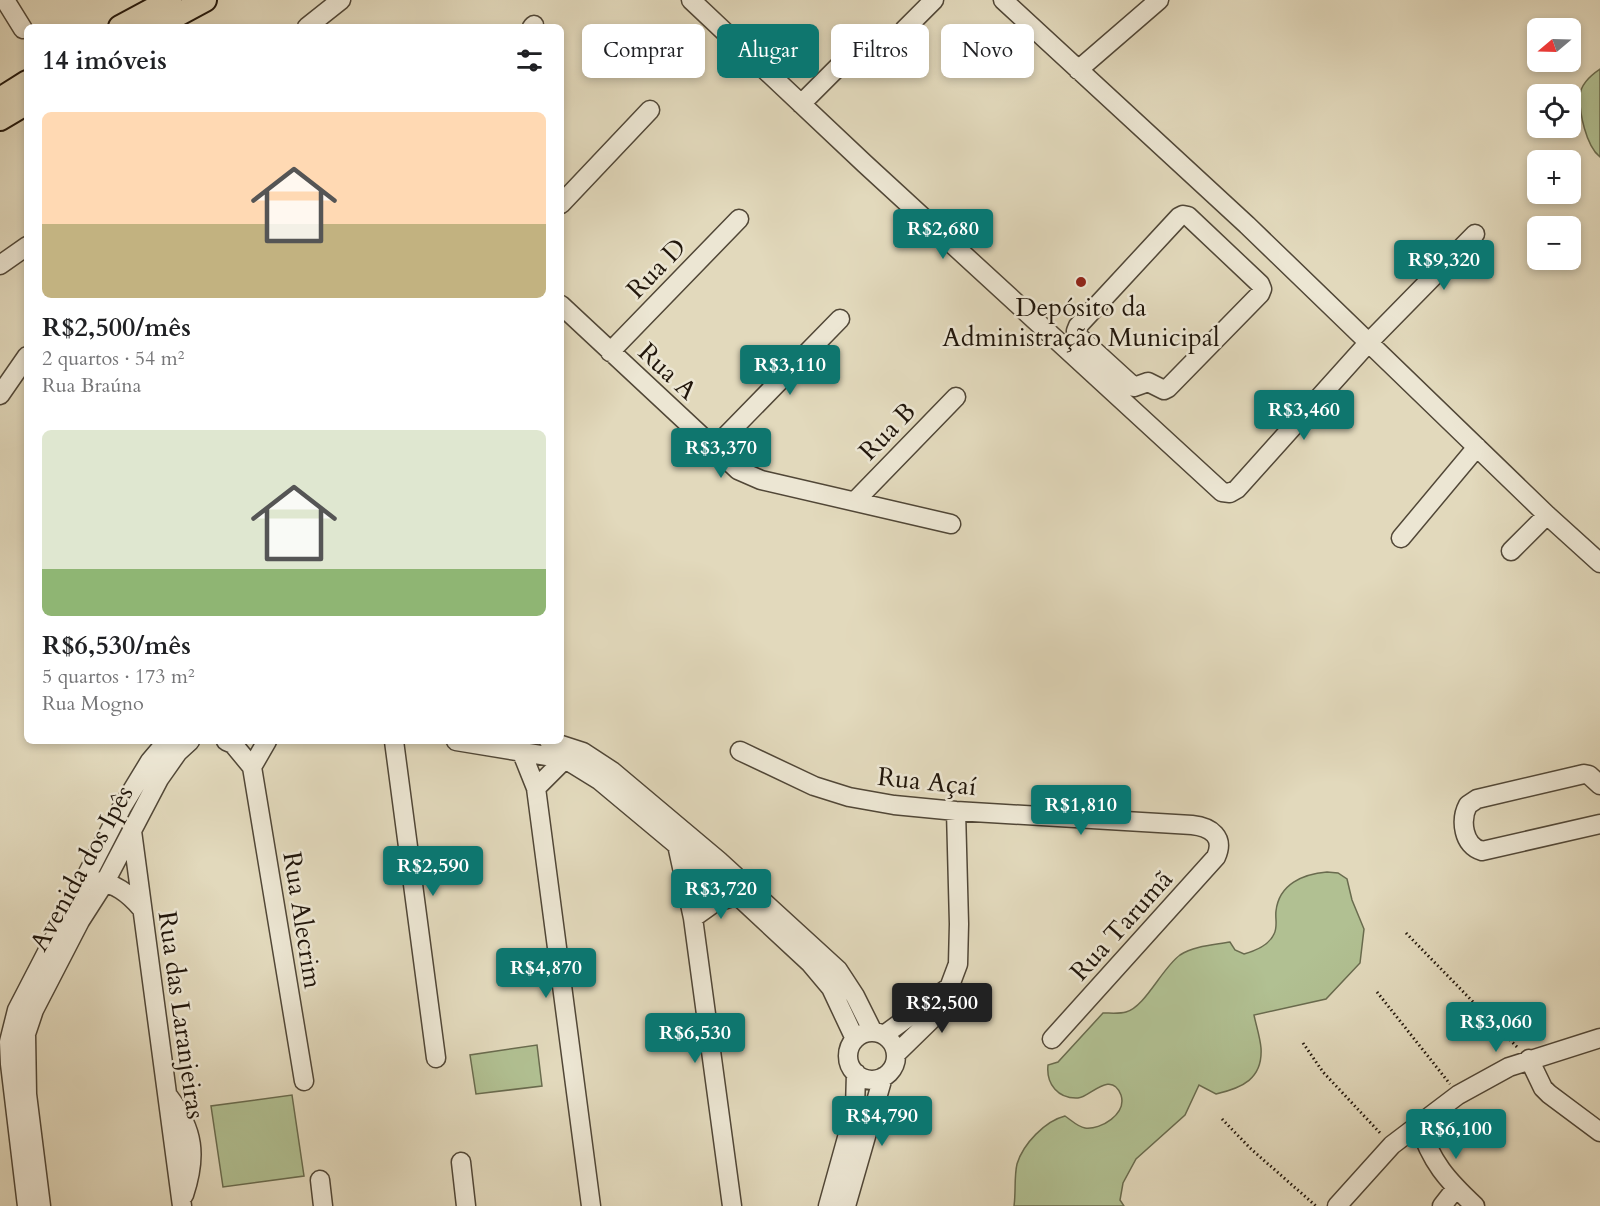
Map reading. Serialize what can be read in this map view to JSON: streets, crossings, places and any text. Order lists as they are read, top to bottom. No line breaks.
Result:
{"streets":{"street":["Rua D","Rua A","Rua B","Rua Açaí","Avenida dos Ipês","Rua Alecrim","Rua Tarumã","Rua das Laranjeiras"]},"crossings":[["Rua D","Rua A"],["Rua A","Rua B"],["Rua Açaí","Rua Tarumã"],["Avenida dos Ipês","Rua das Laranjeiras"]],"places":["Depósito da Administração Municipal"],"north":"left","page":{"map_buttons":["+","−"],"chip":["Comprar","Alugar","Filtros","Novo"],"heading":"14 imóveis","list":[{"name":"R$2,500/mês","note":"2 quartos · 54 m² · Rua Braúna"},{"name":"R$6,530/mês","note":"5 quartos · 173 m² · Rua Mogno"}],"price":["R$2,680","R$9,320","R$3,110","R$3,460","R$3,370","R$1,810","R$2,590","R$3,720","R$4,870","R$2,500","R$3,060","R$6,530","R$4,790","R$6,100"]}}
